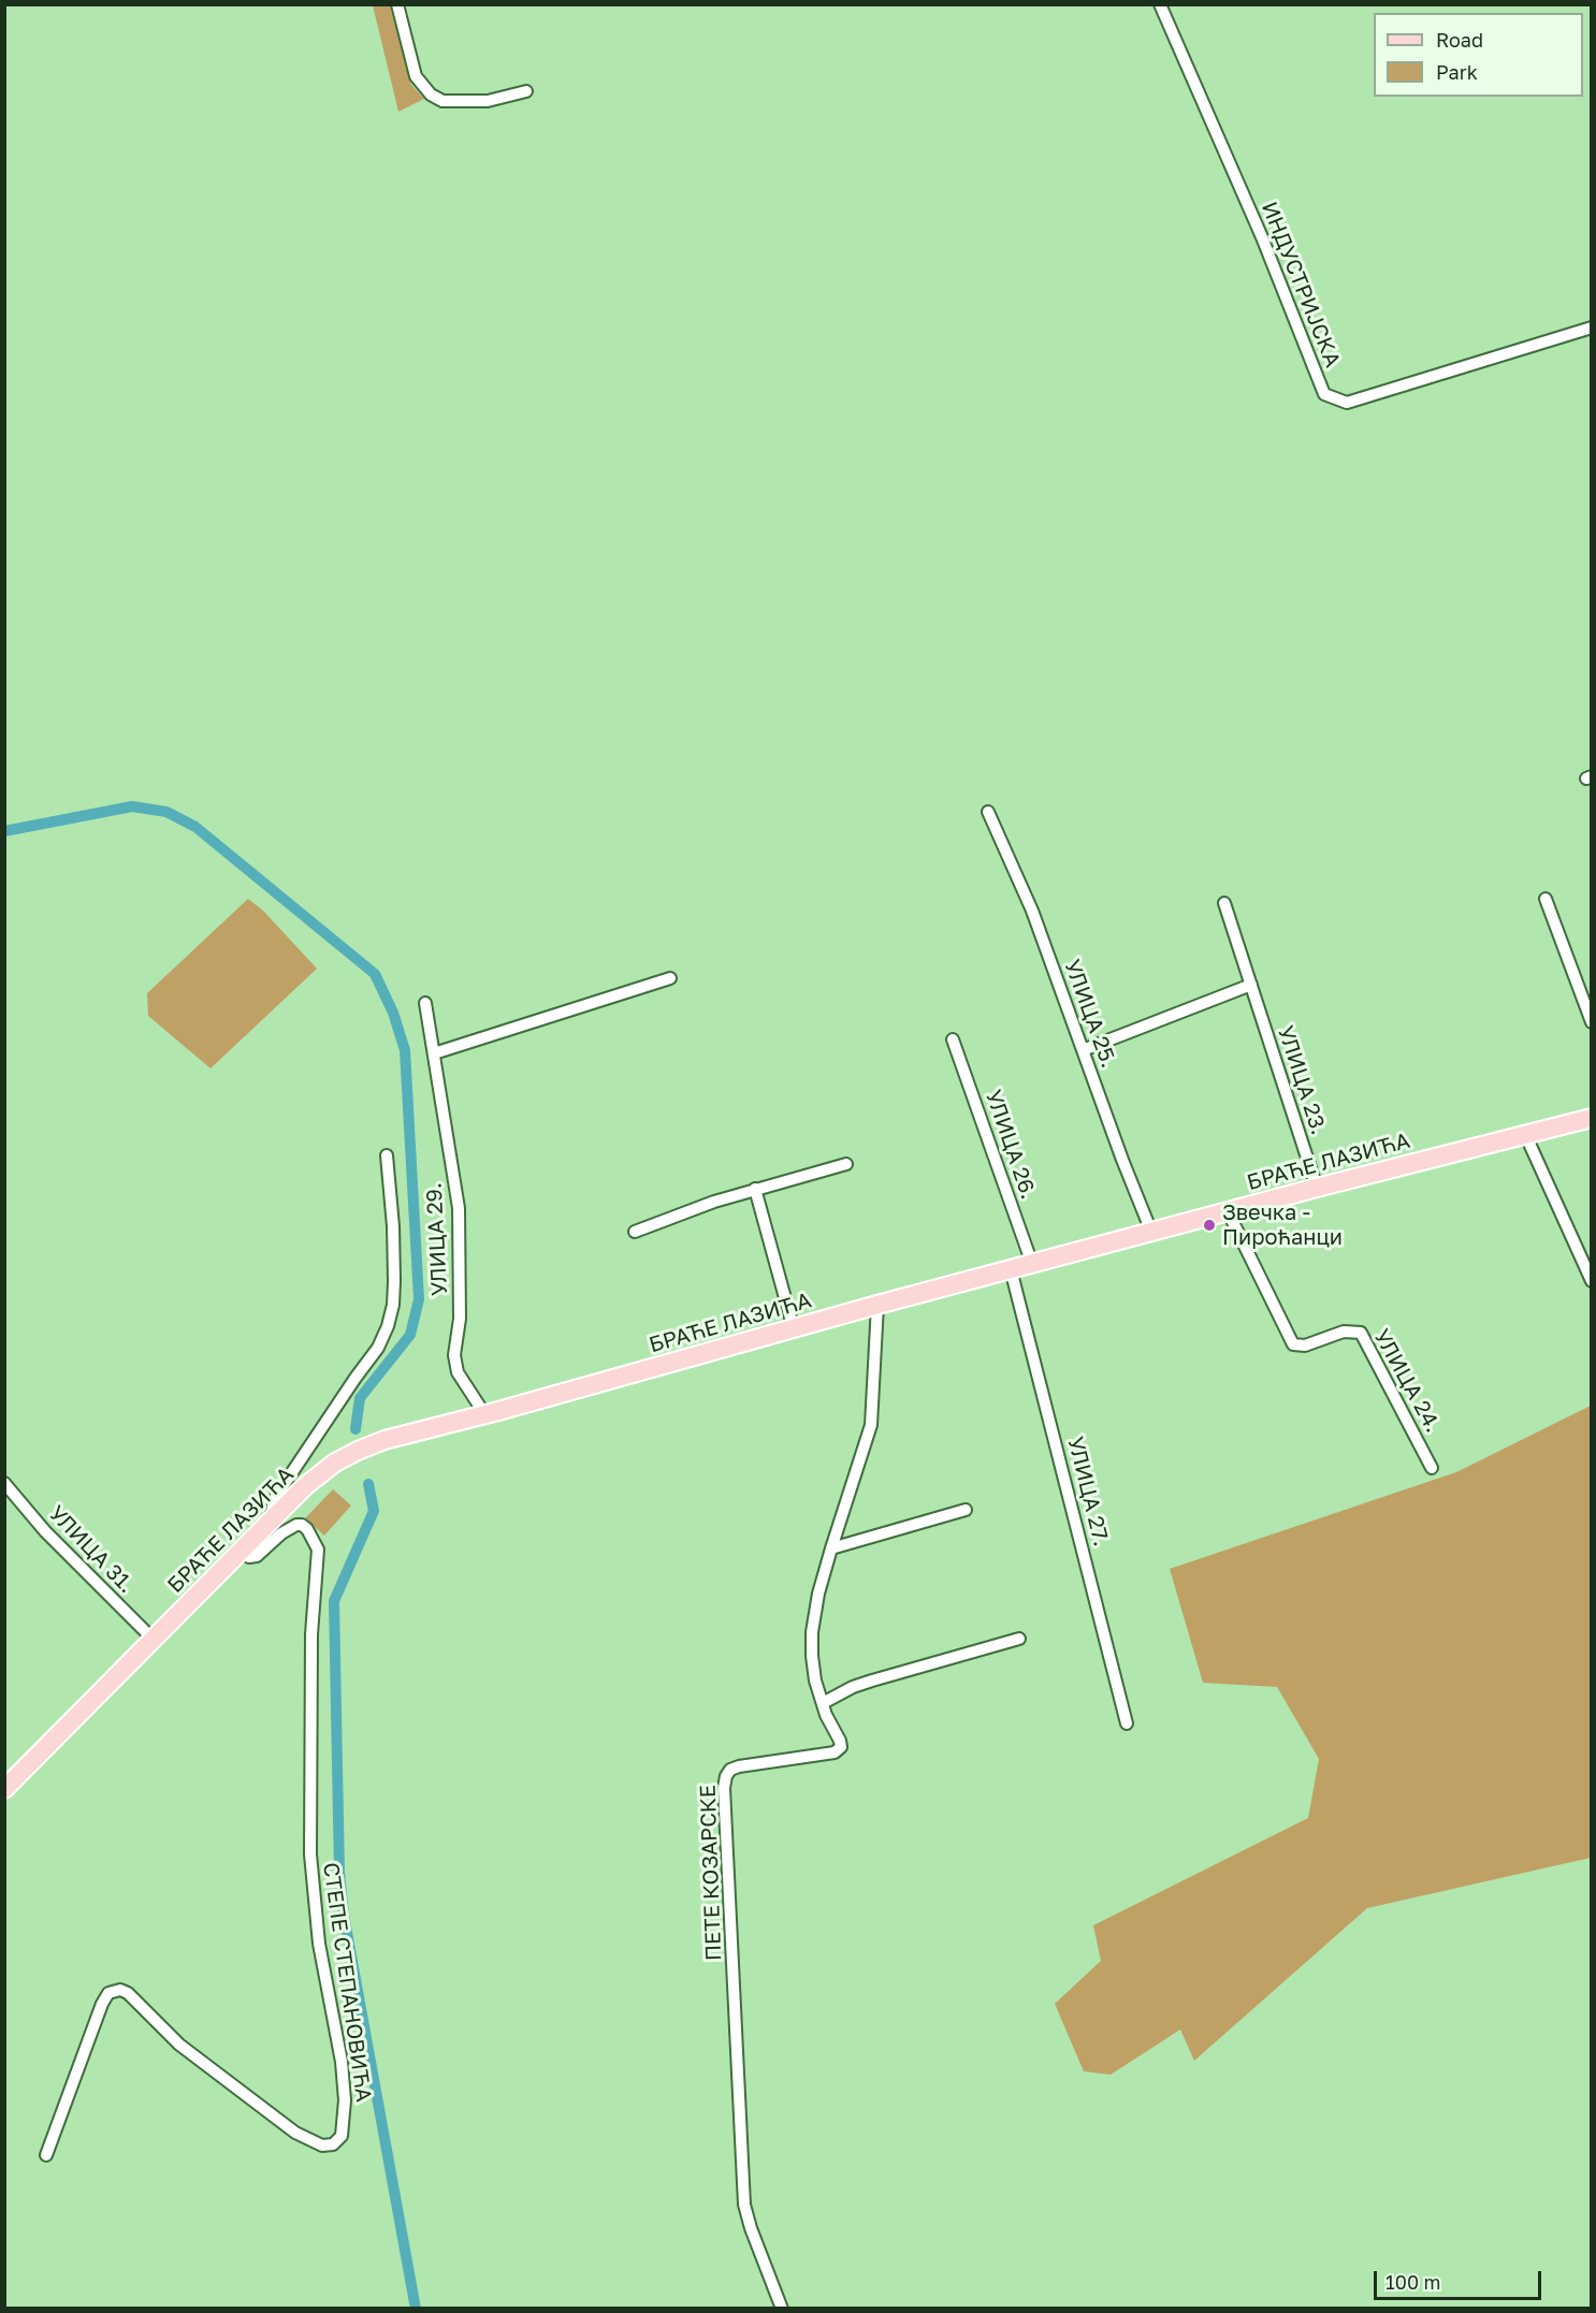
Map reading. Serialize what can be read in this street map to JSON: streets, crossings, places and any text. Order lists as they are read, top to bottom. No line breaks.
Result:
{"streets":{"main road":["БРАЋЕ ЛАЗИЋА"],"street":["ИНДУСТРИЈСКА","УЛИЦА 25.","УЛИЦА 23.","УЛИЦА 26.","УЛИЦА 29.","УЛИЦА 24.","УЛИЦА 27.","УЛИЦА 31.","ПЕТЕ КОЗАРСКЕ","СТЕПЕ СТЕПАНОВИЋА"]},"crossings":[["УЛИЦА 25.","БРАЋЕ ЛАЗИЋА"],["УЛИЦА 23.","БРАЋЕ ЛАЗИЋА"],["УЛИЦА 26.","БРАЋЕ ЛАЗИЋА"],["БРАЋЕ ЛАЗИЋА","УЛИЦА 29."],["БРАЋЕ ЛАЗИЋА","УЛИЦА 24."],["БРАЋЕ ЛАЗИЋА","УЛИЦА 27."],["БРАЋЕ ЛАЗИЋА","УЛИЦА 31."],["БРАЋЕ ЛАЗИЋА","ПЕТЕ КОЗАРСКЕ"],["БРАЋЕ ЛАЗИЋА","СТЕПЕ СТЕПАНОВИЋА"]],"places":["Звечка - Пироћанци"],"legend":["Road","Park"],"scale_bar":"100 m"}
